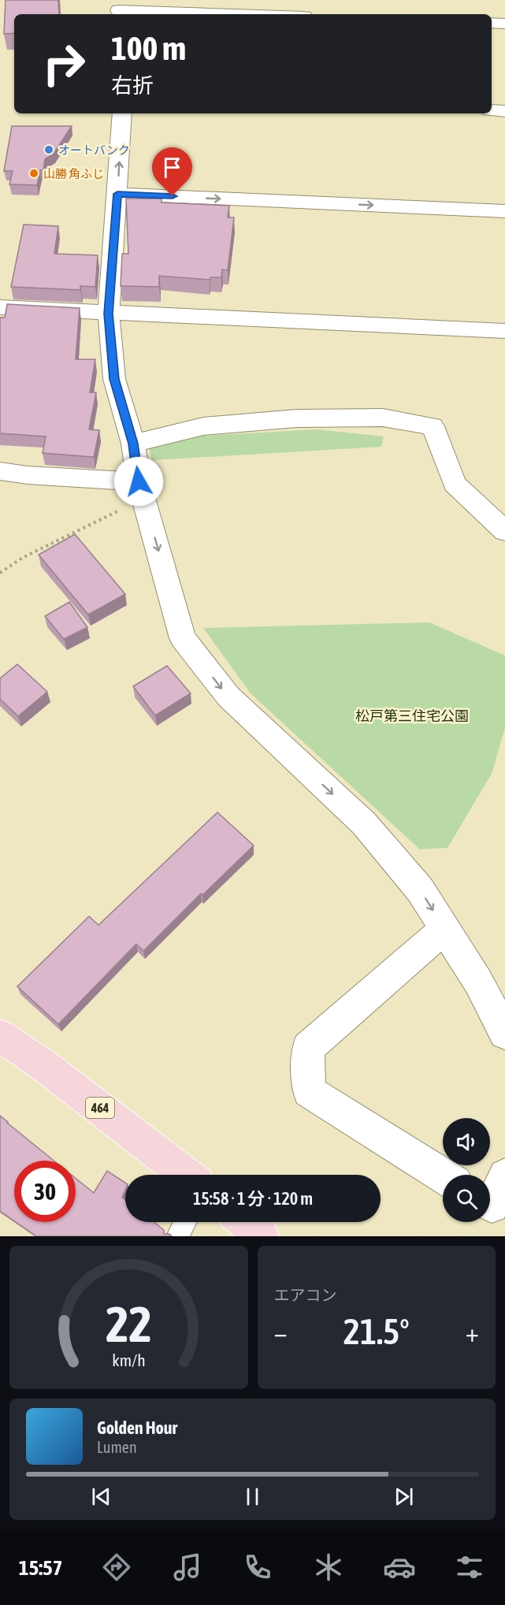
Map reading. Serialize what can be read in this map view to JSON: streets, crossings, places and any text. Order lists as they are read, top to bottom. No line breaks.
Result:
{"streets":{"highway":["464"]},"parks":["松戸第三住宅公園"],"places":["オートバンク","山勝 角ふじ"],"page":{"turn":["100 m","右折"],"limit":"30","trip":"15:58 · 1 分 · 120 m","tile":"エアコン","heat":["−","21.5°","+"],"song":["Golden Hour","Lumen"],"tabs":"15:57","gauge":["22","km/h"]}}
